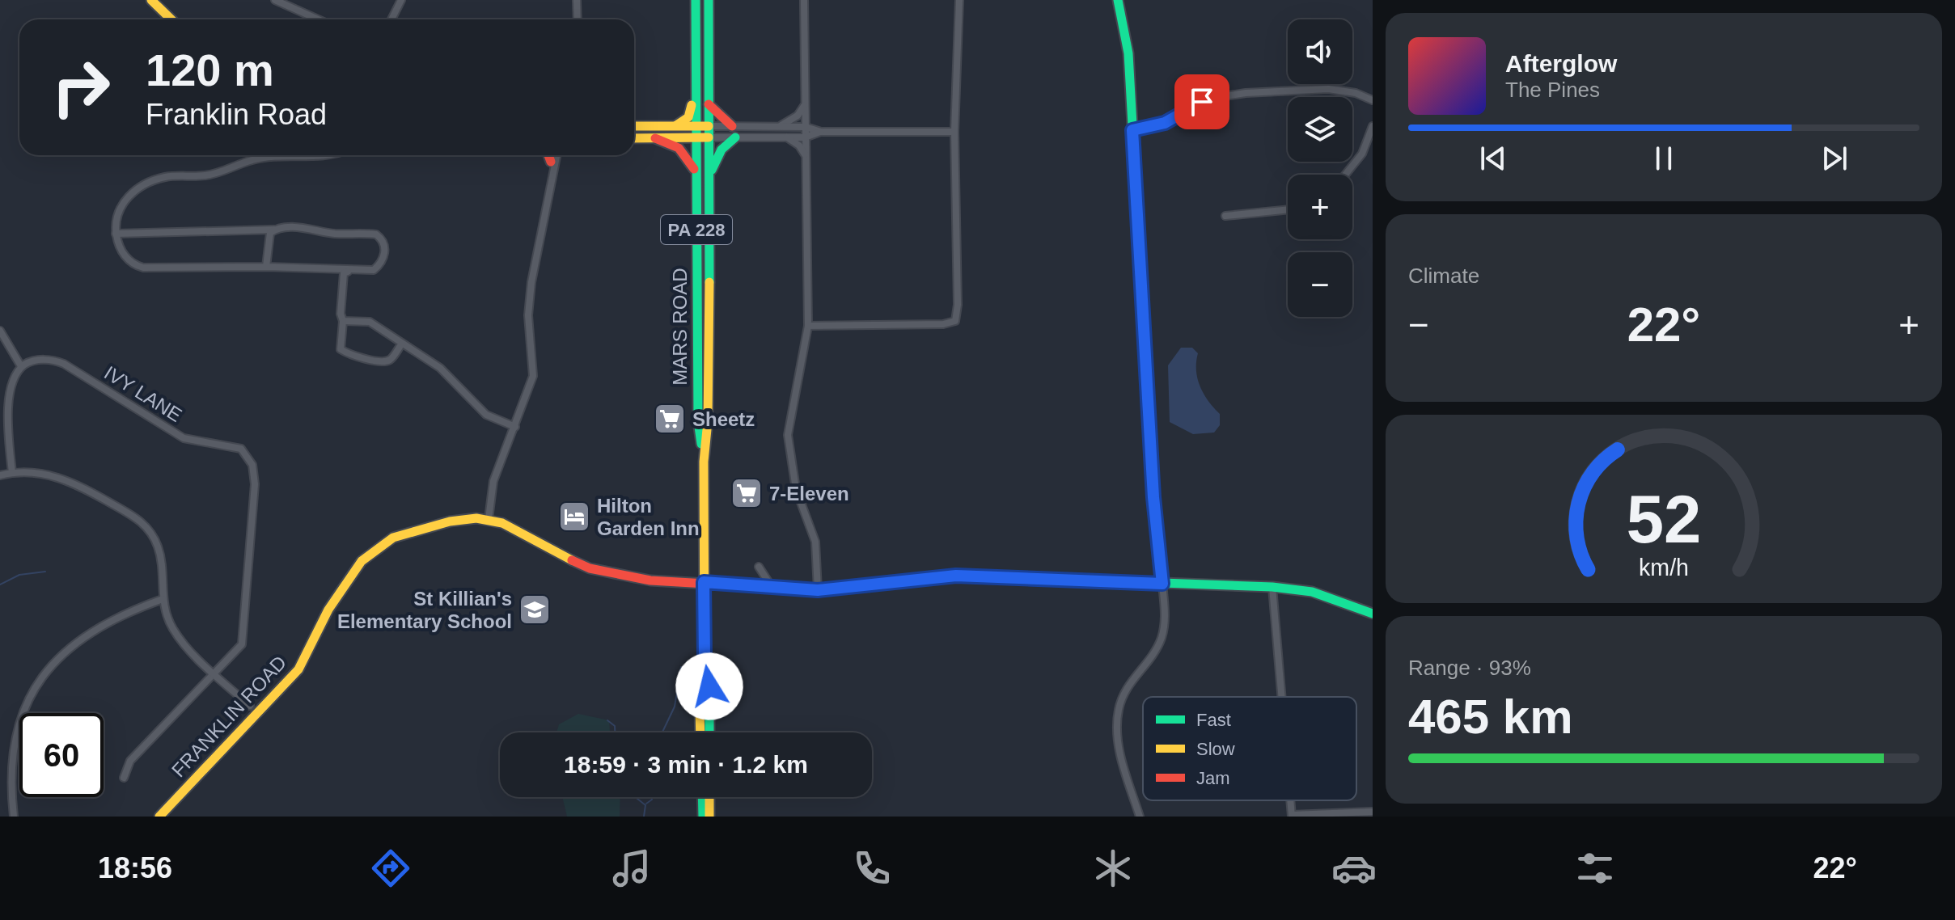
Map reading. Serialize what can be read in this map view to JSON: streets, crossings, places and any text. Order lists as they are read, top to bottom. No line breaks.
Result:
{"streets":{"street":["PA 228","MARS ROAD","IVY LANE","FRANKLIN ROAD"]},"crossings":[["MARS ROAD","FRANKLIN ROAD"]],"places":{"supermarket":["Sheetz","7-Eleven"],"hotel":["Hilton Garden Inn"],"school or university":["St Killian's Elementary School"]},"legend":["Fast","Slow","Jam"],"page":{"map_buttons":["+","−"],"turn":["120 m","Franklin Road"],"song":["Afterglow","The Pines"],"tile":["Climate",["Range · 93%","465 km"]],"heat":["−","22°","+"],"limit":"60","trip":"18:59 · 3 min · 1.2 km","tabs":["18:56","22°"],"gauge":["52","km/h"]}}
